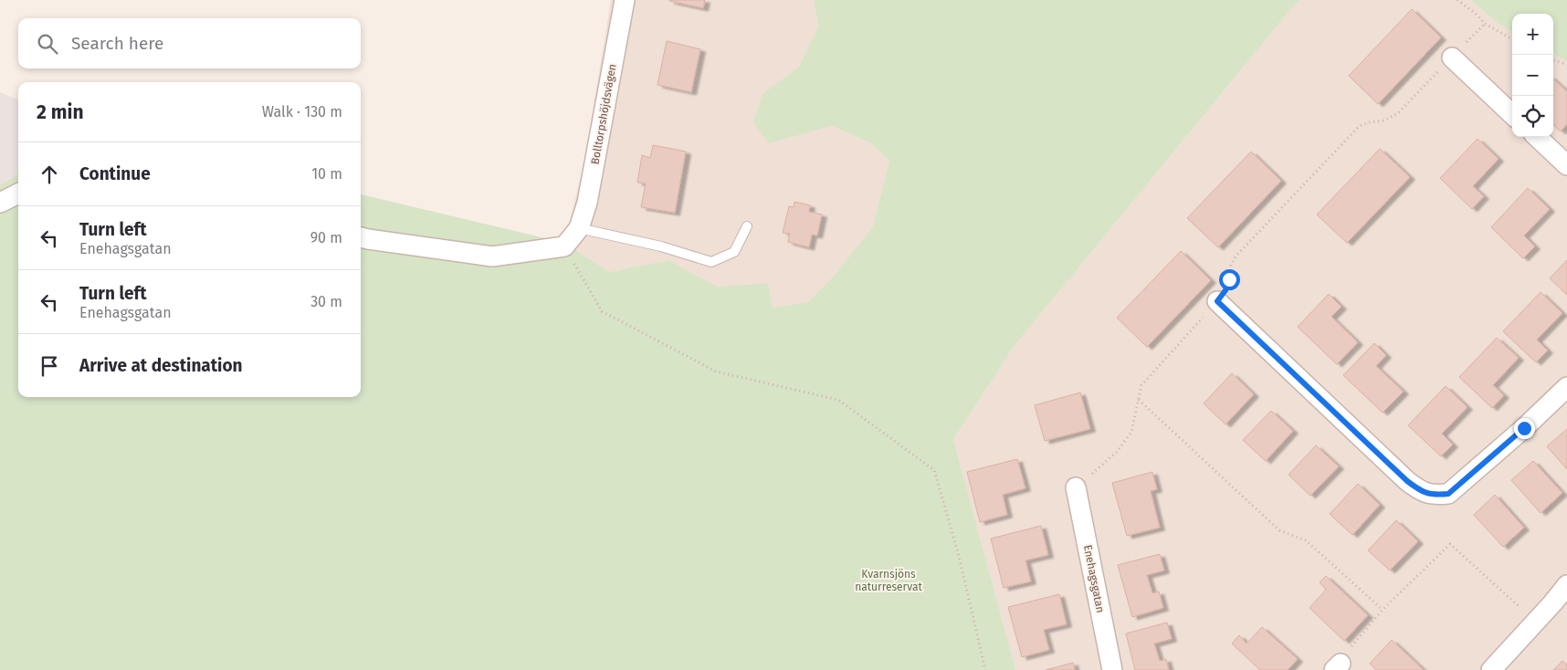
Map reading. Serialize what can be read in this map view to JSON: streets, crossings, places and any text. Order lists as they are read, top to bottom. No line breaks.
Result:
{"streets":{"street":["Bolltorpshöjdsvägen","Enehagsgatan"]},"parks":["Kvarnsjöns naturreservat"],"page":{"map_buttons":["+","−"],"search":"Search here","heading":["2 min","Walk · 130 m"],"list":[["Continue","10 m"],["Turn left","Enehagsgatan","90 m"],["Turn left","Enehagsgatan","30 m"],"Arrive at destination"]}}
